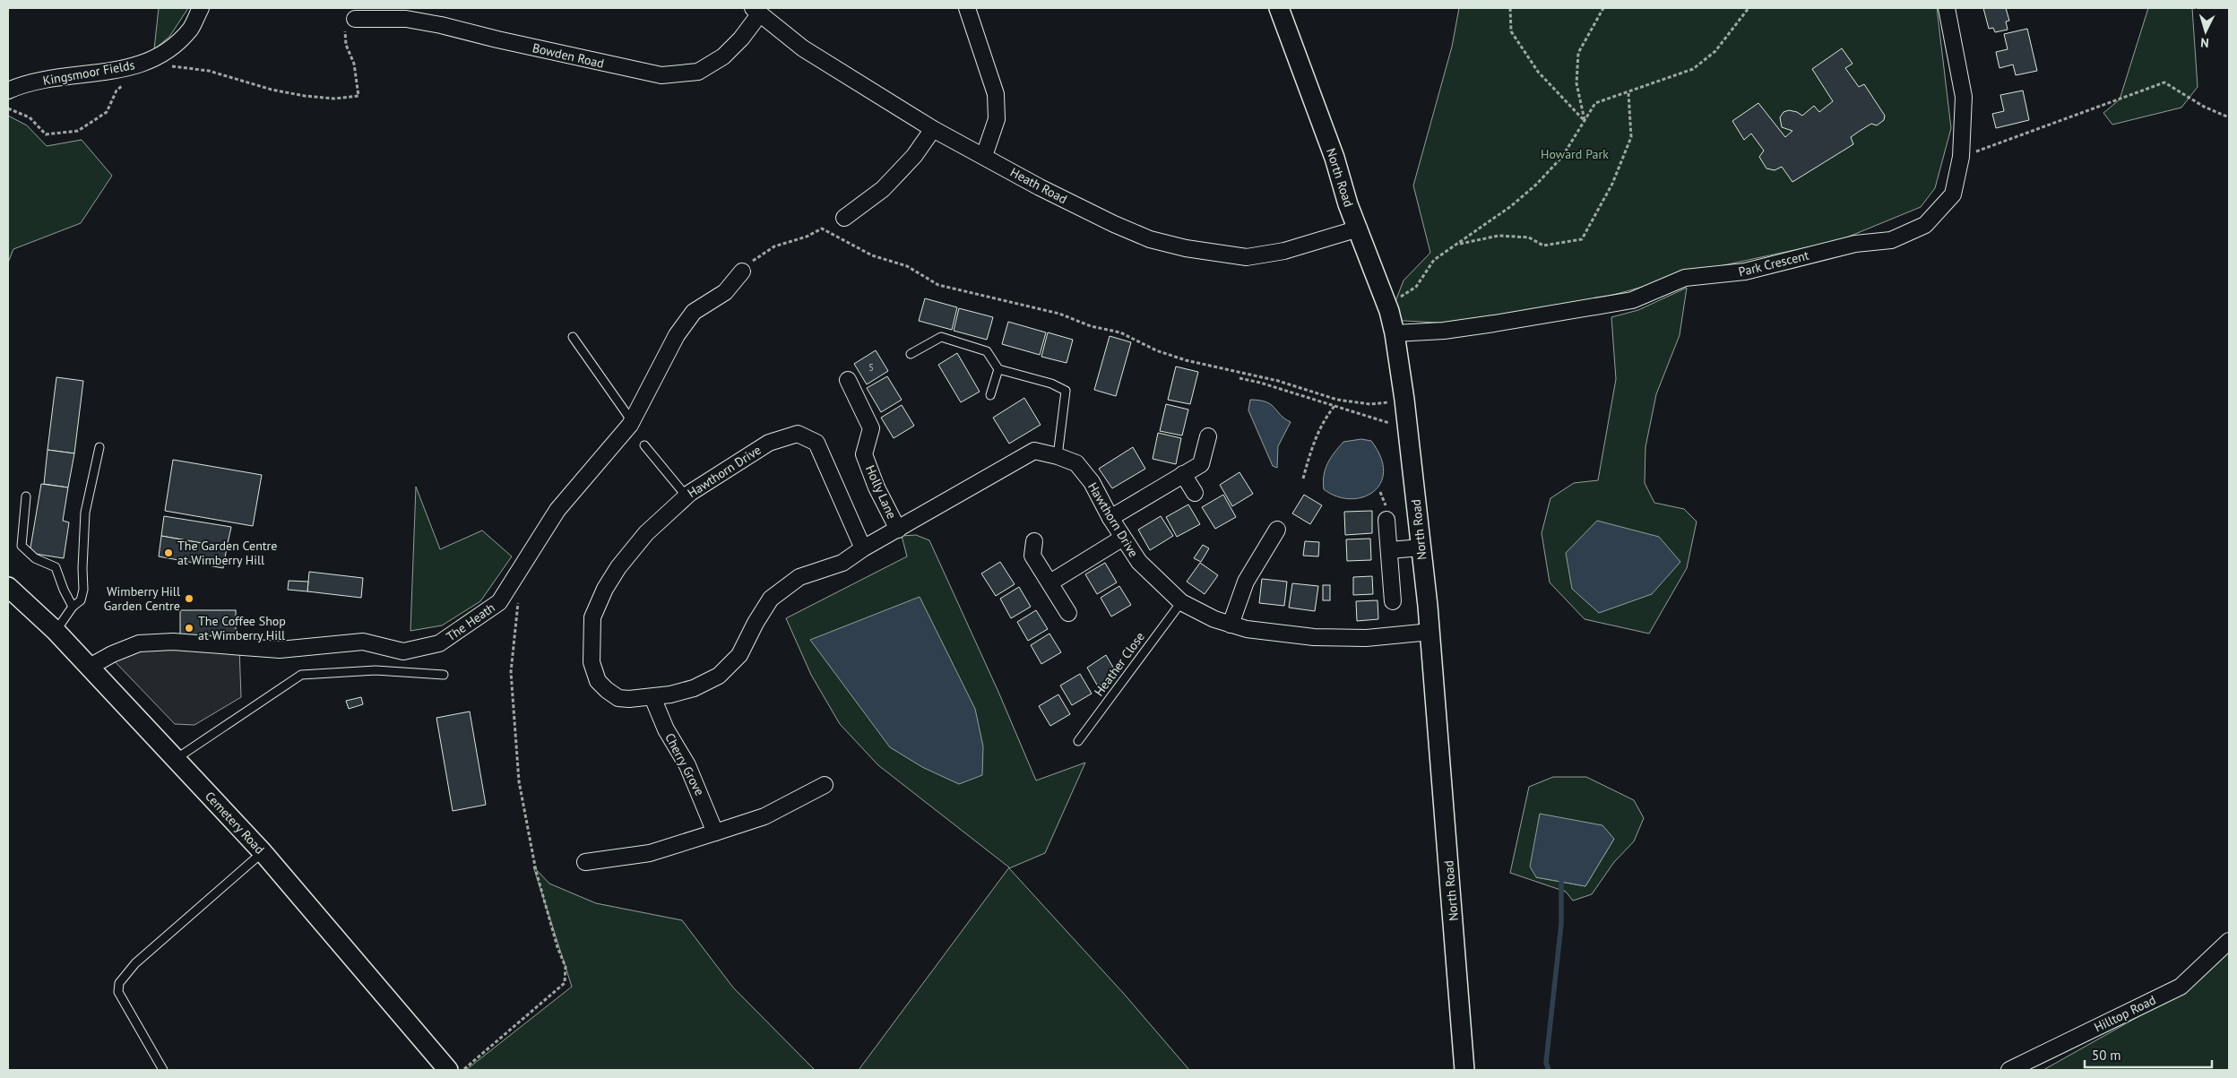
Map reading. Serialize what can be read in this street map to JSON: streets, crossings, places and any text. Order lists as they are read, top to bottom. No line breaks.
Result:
{"streets":{"street":["Bowden Road","Kingsmoor Fields","North Road","Heath Road","Park Crescent","Hawthorn Drive","Holly Lane","The Heath","Cherry Grove","Cemetery Road","Hilltop Road"],"lane":["Heather Close"]},"crossings":[["Bowden Road","Heath Road"],["North Road","Heath Road"],["North Road","Park Crescent"],["North Road","Hawthorn Drive"],["Hawthorn Drive","Holly Lane"],["Hawthorn Drive","Heather Close"],["Hawthorn Drive","Cherry Grove"],["The Heath","Cemetery Road"]],"parks":["Howard Park"],"places":["The Garden Centre at Wimberry Hill","Wimberry Hill Garden Centre","The Coffee Shop at Wimberry Hill"],"house_numbers":["5"],"scale_bar":"50 m","north":"bottom"}
